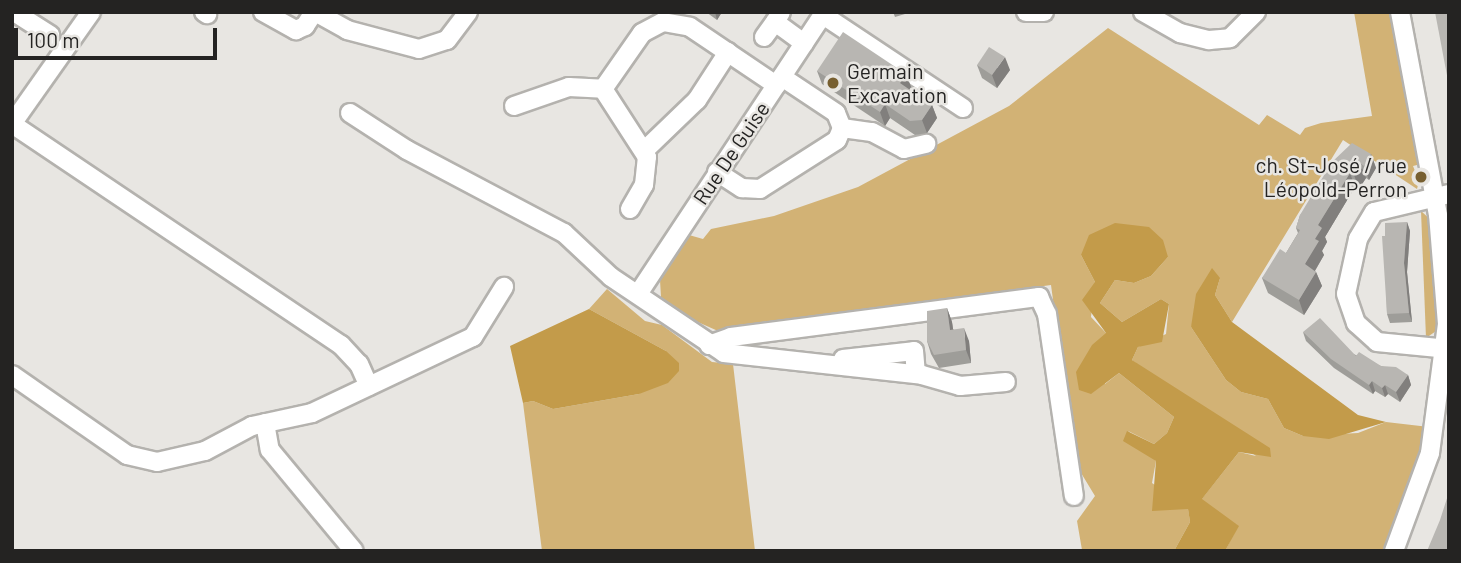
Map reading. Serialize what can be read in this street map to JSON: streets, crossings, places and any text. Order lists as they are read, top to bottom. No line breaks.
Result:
{"streets":{"street":["Rue De Guise"]},"places":["Germain Excavation","ch. St-José / rue Léopold-Perron"],"scale_bar":"100 m"}
